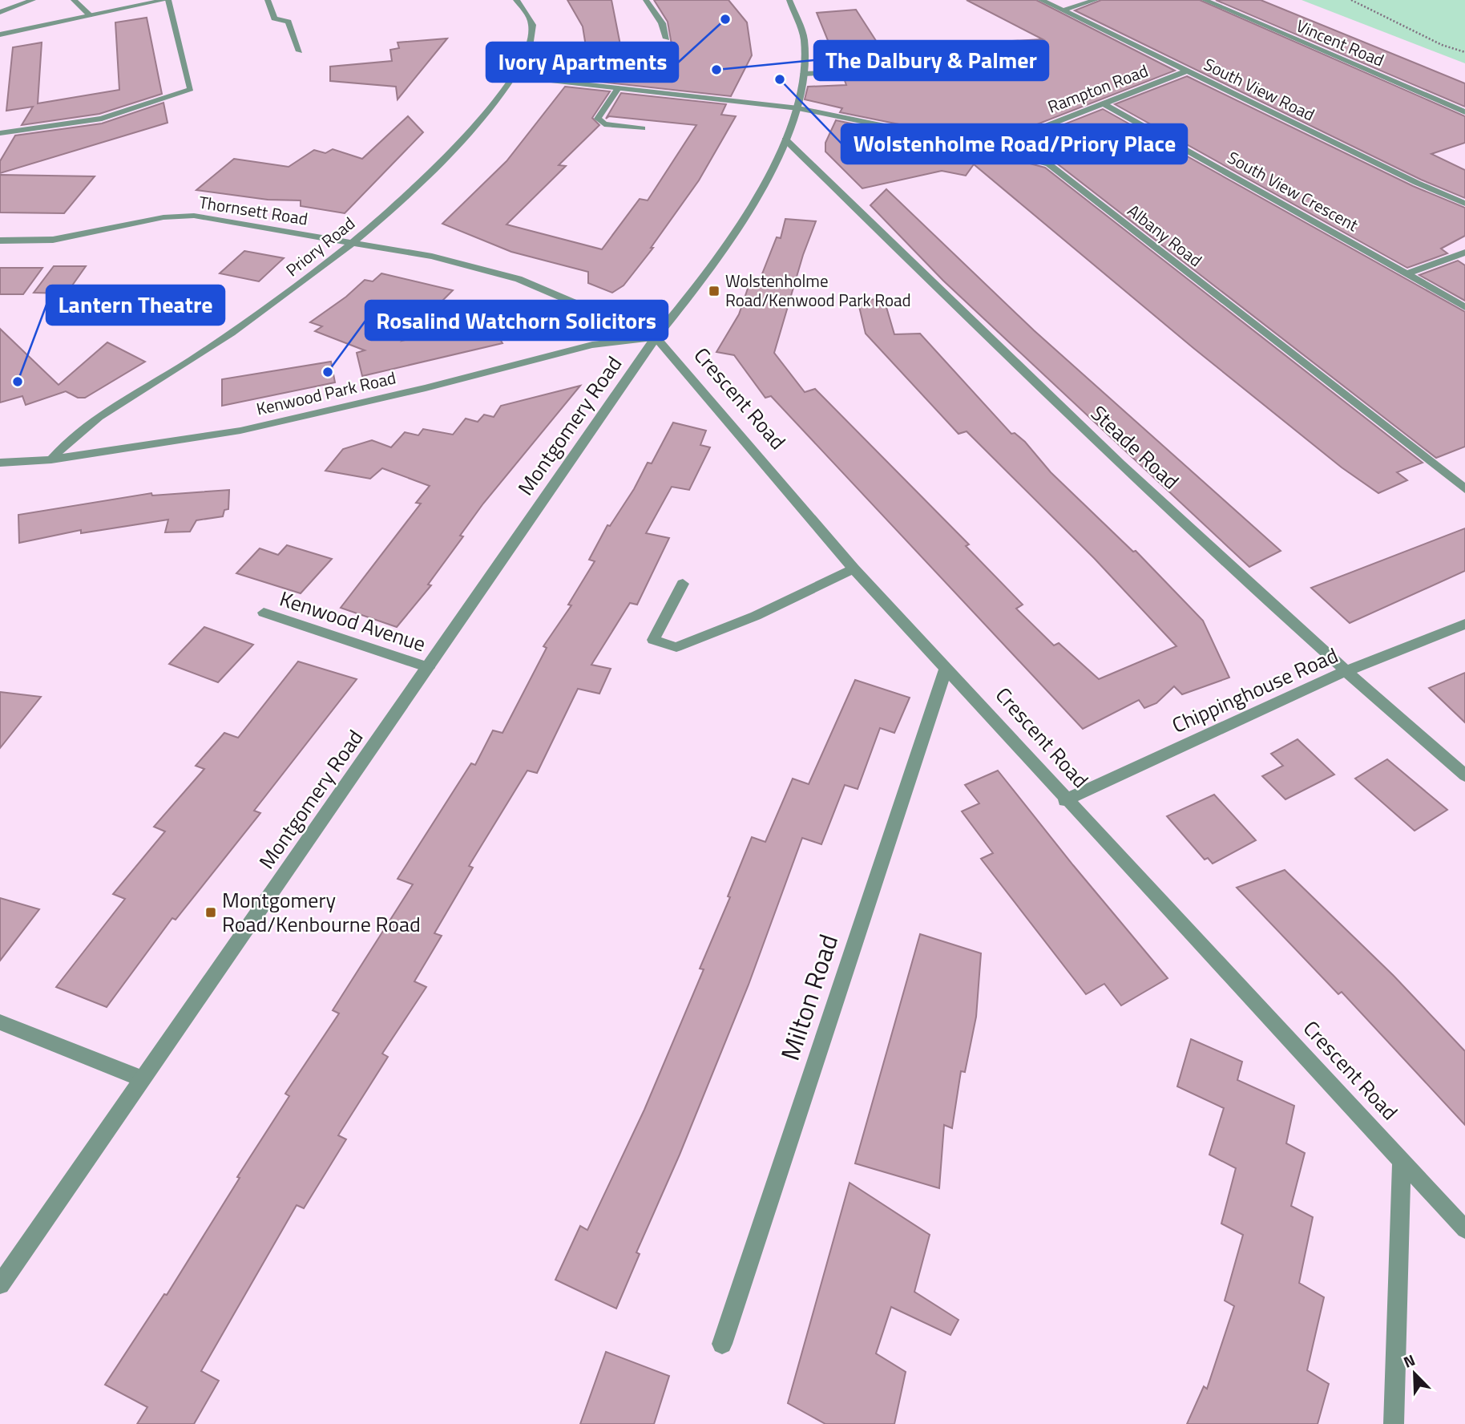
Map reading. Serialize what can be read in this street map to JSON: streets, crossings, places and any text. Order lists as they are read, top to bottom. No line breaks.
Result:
{"streets":{"street":["Vincent Road","Rampton Road","South View Road","South View Crescent","Thornsett Road","Albany Road","Priory Road","Kenwood Park Road","Crescent Road","Montgomery Road","Steade Road","Kenwood Avenue","Chippinghouse Road","Milton Road"]},"crossings":[["Rampton Road","South View Road"],["Rampton Road","South View Crescent"],["Rampton Road","Albany Road"],["Thornsett Road","Priory Road"],["Thornsett Road","Kenwood Park Road"],["Thornsett Road","Crescent Road"],["Thornsett Road","Montgomery Road"],["Albany Road","Priory Road"],["Albany Road","Montgomery Road"],["Priory Road","Kenwood Park Road"],["Kenwood Park Road","Crescent Road"],["Kenwood Park Road","Montgomery Road"],["Crescent Road","Montgomery Road"],["Crescent Road","Chippinghouse Road"],["Crescent Road","Milton Road"],["Montgomery Road","Steade Road"],["Montgomery Road","Kenwood Avenue"],["Steade Road","Chippinghouse Road"]],"places":{"other":["Ivory Apartments","The Dalbury & Palmer","Wolstenholme Road/Priory Place","Rosalind Watchorn Solicitors","Lantern Theatre"],"transit":["Wolstenholme Road/Kenwood Park Road","Montgomery Road/Kenbourne Road"]},"north":"top left"}
